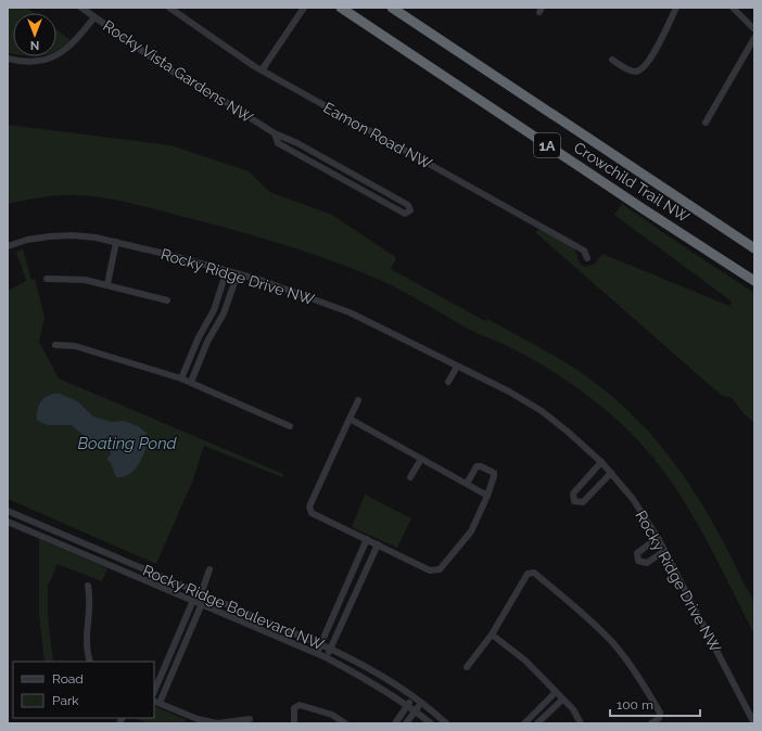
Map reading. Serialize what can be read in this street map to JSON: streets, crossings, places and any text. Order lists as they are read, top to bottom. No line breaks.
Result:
{"streets":{"highway":["1A","Crowchild Trail NW"],"street":["Rocky Vista Gardens NW","Eamon Road NW","Rocky Ridge Drive NW","Rocky Ridge Boulevard NW"]},"water":["Boating Pond"],"legend":["Road","Park"],"scale_bar":"100 m","north":"bottom"}
